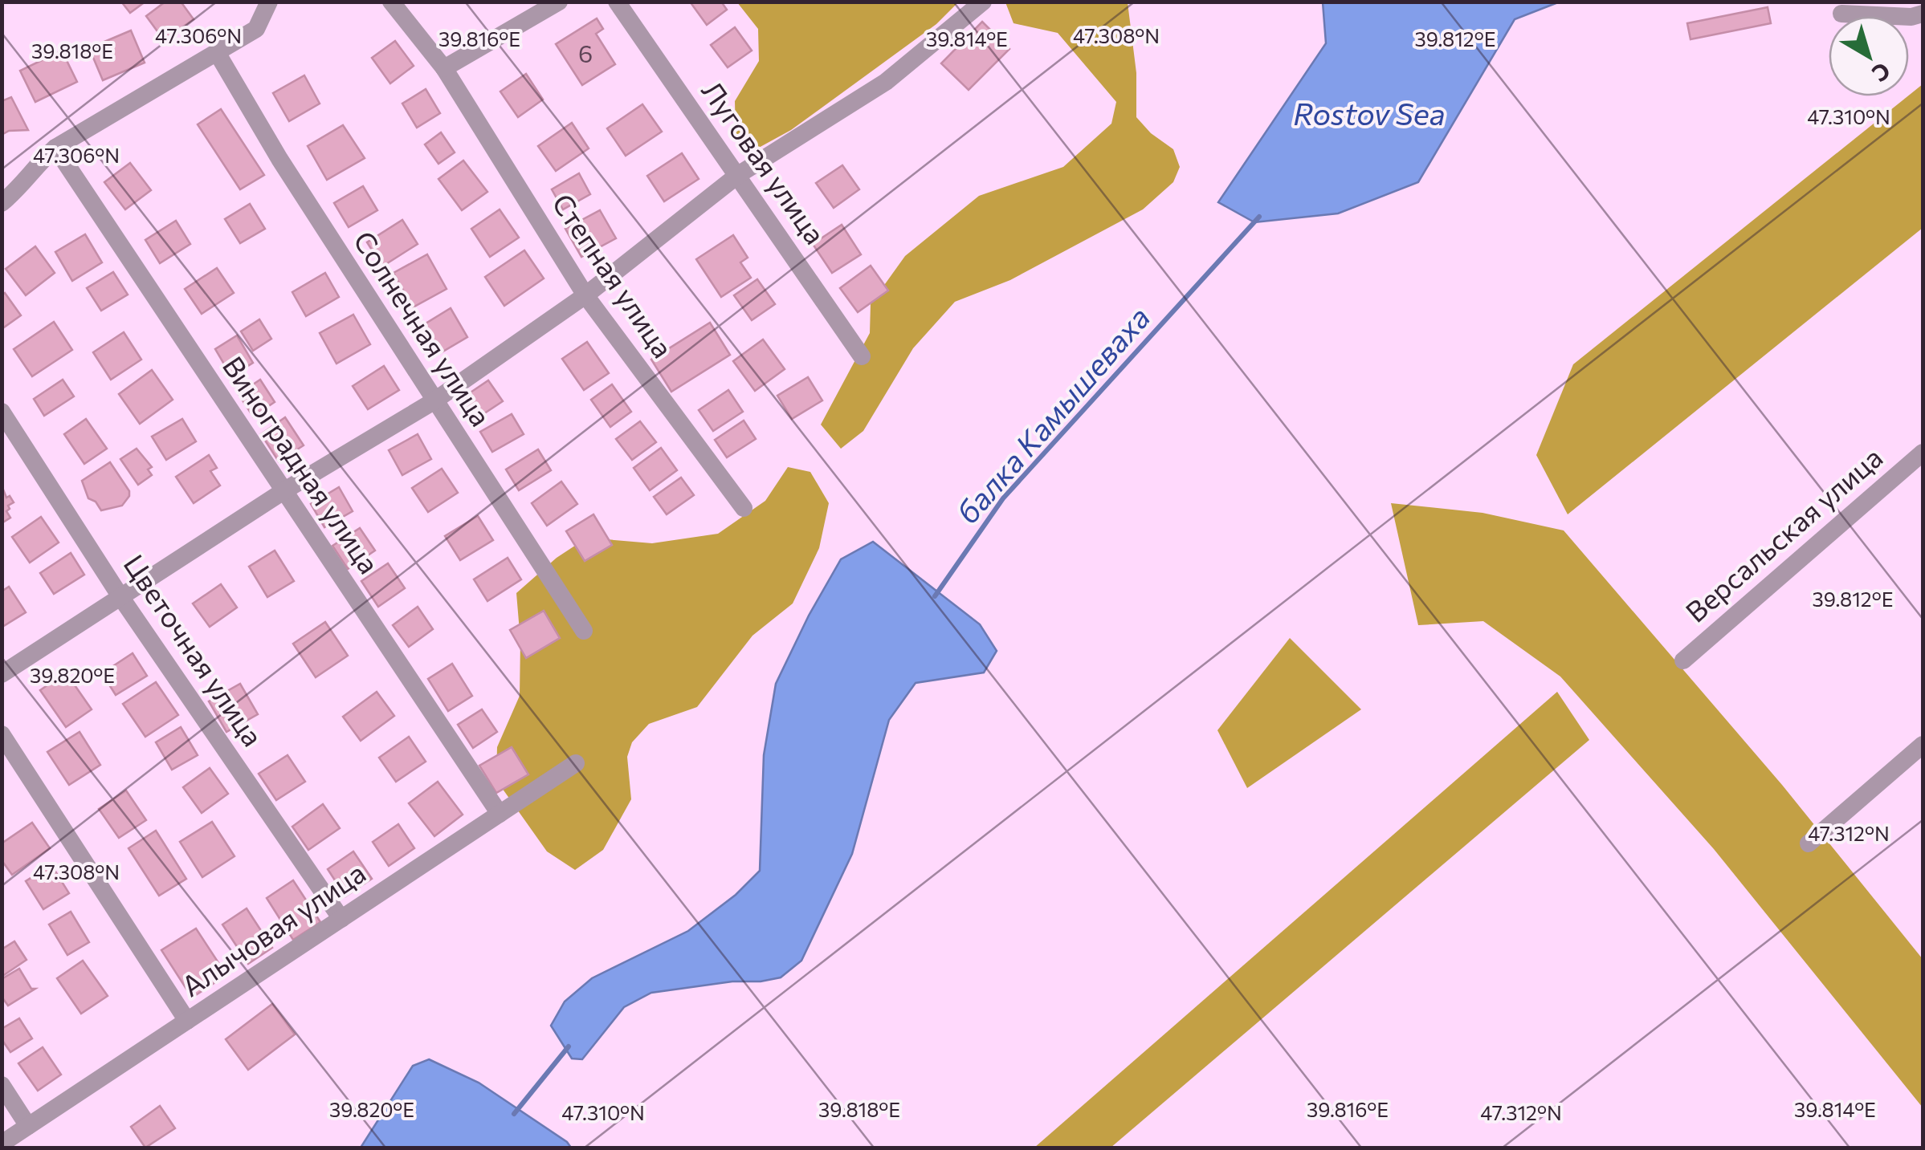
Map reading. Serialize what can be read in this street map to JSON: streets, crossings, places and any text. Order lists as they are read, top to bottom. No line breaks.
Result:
{"streets":{"street":["Луговая улица","Степная улица","Солнечная улица","Виноградная улица","Версальская улица","Цветочная улица","Алычовая улица"]},"crossings":[["Виноградная улица","Алычовая улица"],["Цветочная улица","Алычовая улица"]],"water":["Rostov Sea","балка Камышеваха"],"house_numbers":["6"],"north":"bottom right","coordinates":["47.306°N","47.308°N","39.816°E","39.814°E","39.812°E","39.818°E","47.310°N","39.820°E","47.312°N"]}
